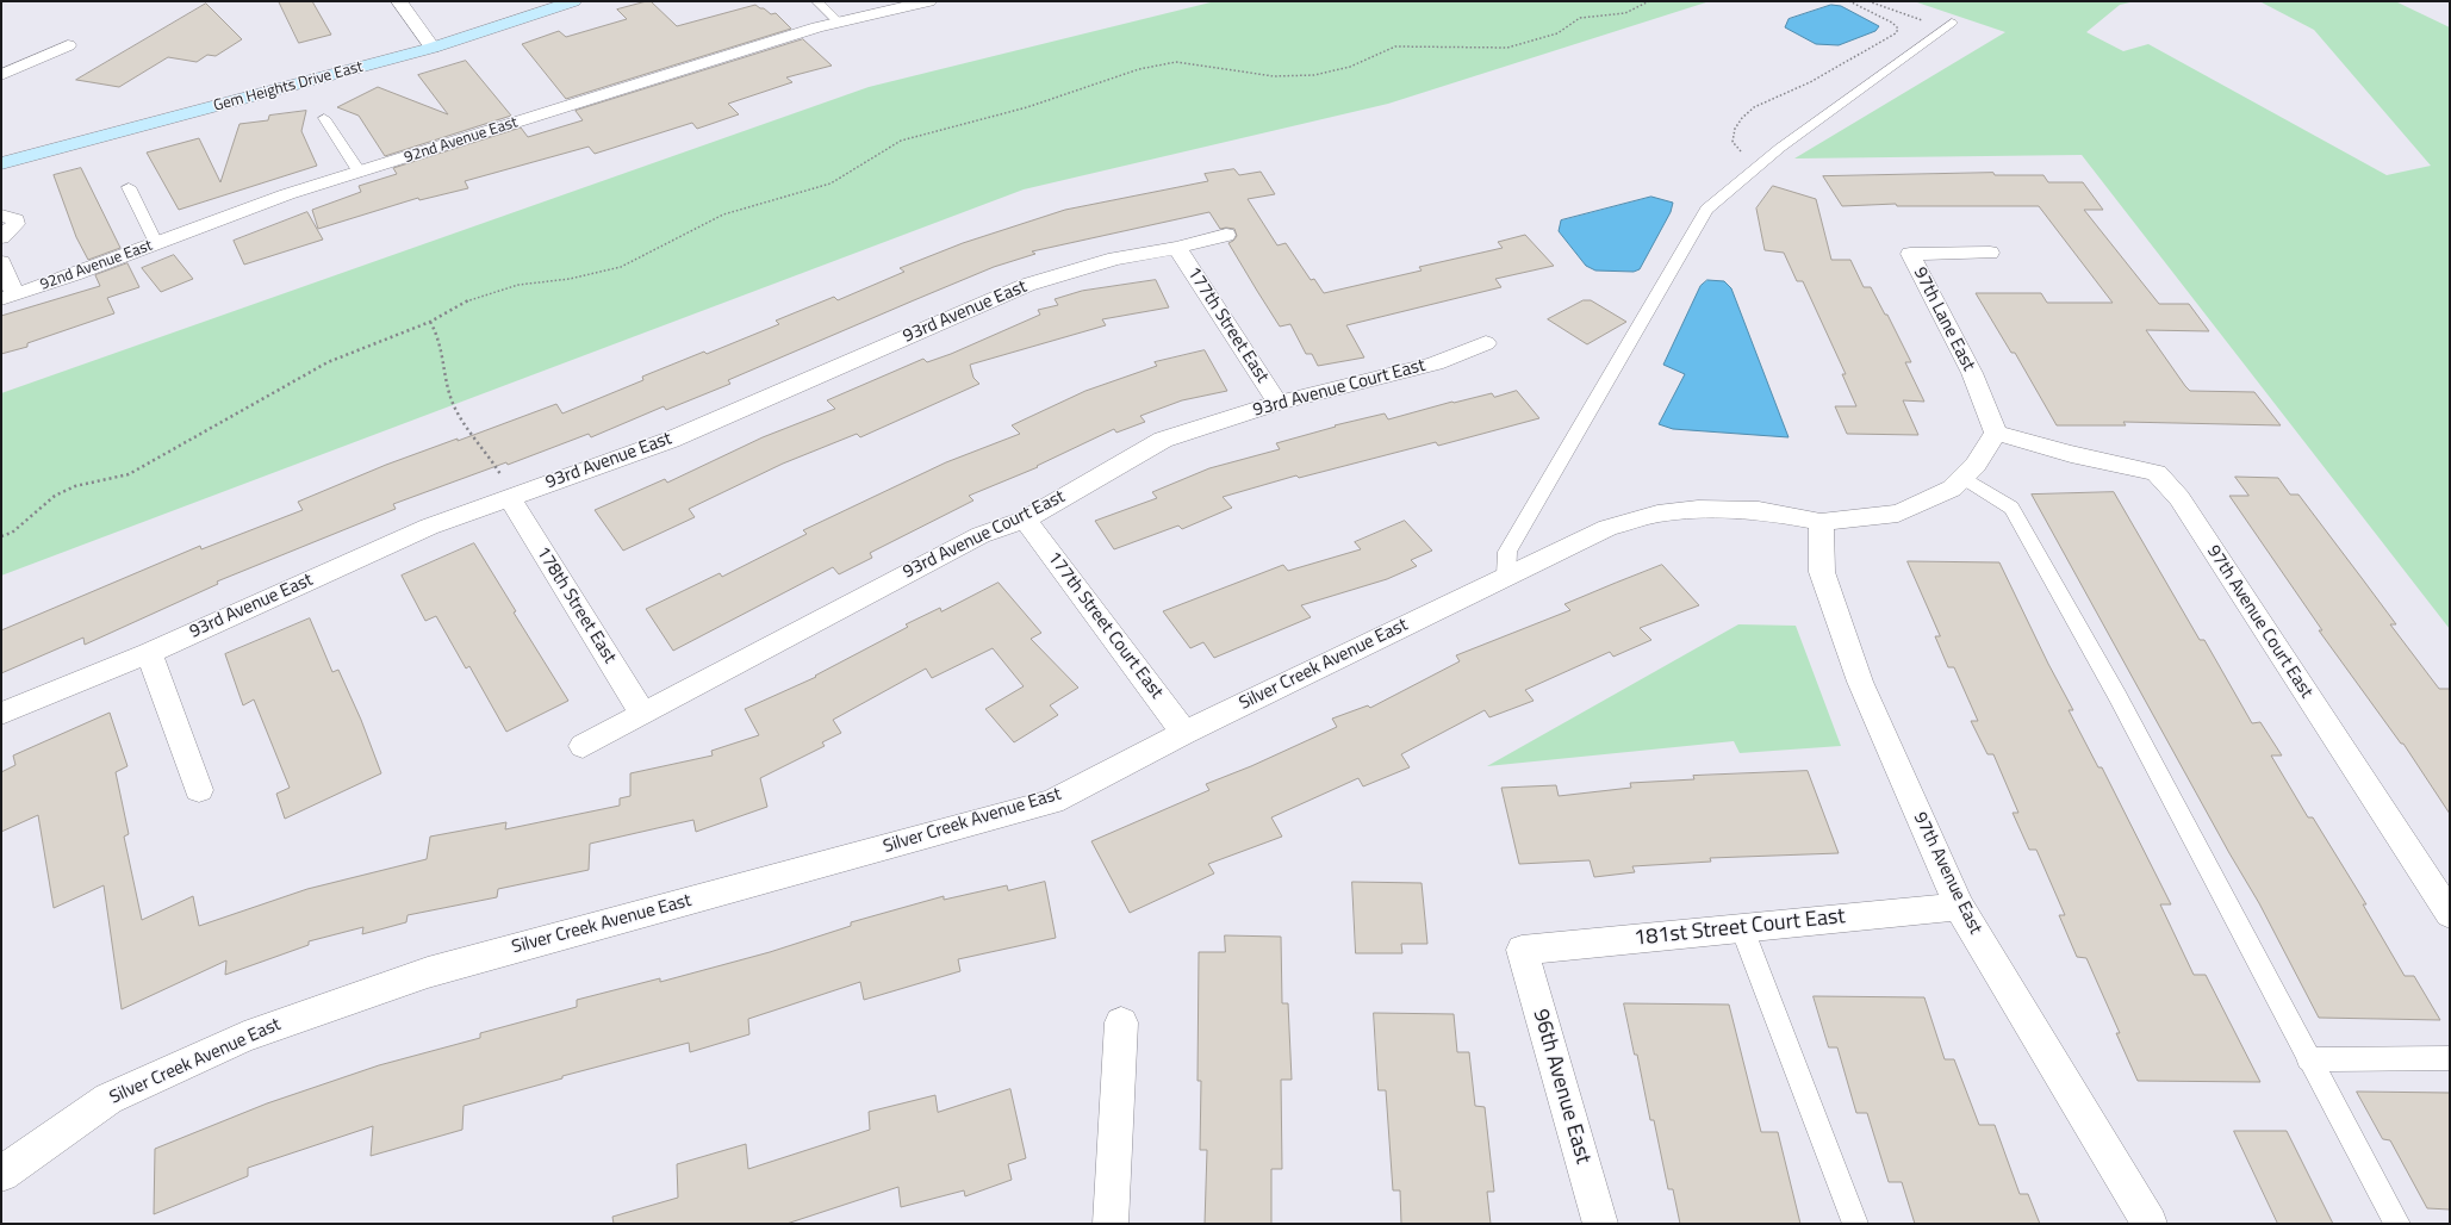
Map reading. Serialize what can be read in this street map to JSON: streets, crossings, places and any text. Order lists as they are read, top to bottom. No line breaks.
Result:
{"streets":{"street":["Gem Heights Drive East","92nd Avenue East","93rd Avenue East","97th Lane East","177th Street East","93rd Avenue Court East","178th Street East","97th Avenue Court East","177th Street Court East","Silver Creek Avenue East","97th Avenue East","181st Street Court East","96th Avenue East"]},"crossings":[["93rd Avenue East","177th Street East"],["93rd Avenue East","178th Street East"],["97th Lane East","97th Avenue Court East"],["97th Lane East","Silver Creek Avenue East"],["177th Street East","93rd Avenue Court East"],["93rd Avenue Court East","178th Street East"],["93rd Avenue Court East","177th Street Court East"],["97th Avenue Court East","Silver Creek Avenue East"],["177th Street Court East","Silver Creek Avenue East"],["Silver Creek Avenue East","97th Avenue East"],["97th Avenue East","181st Street Court East"],["181st Street Court East","96th Avenue East"]]}
